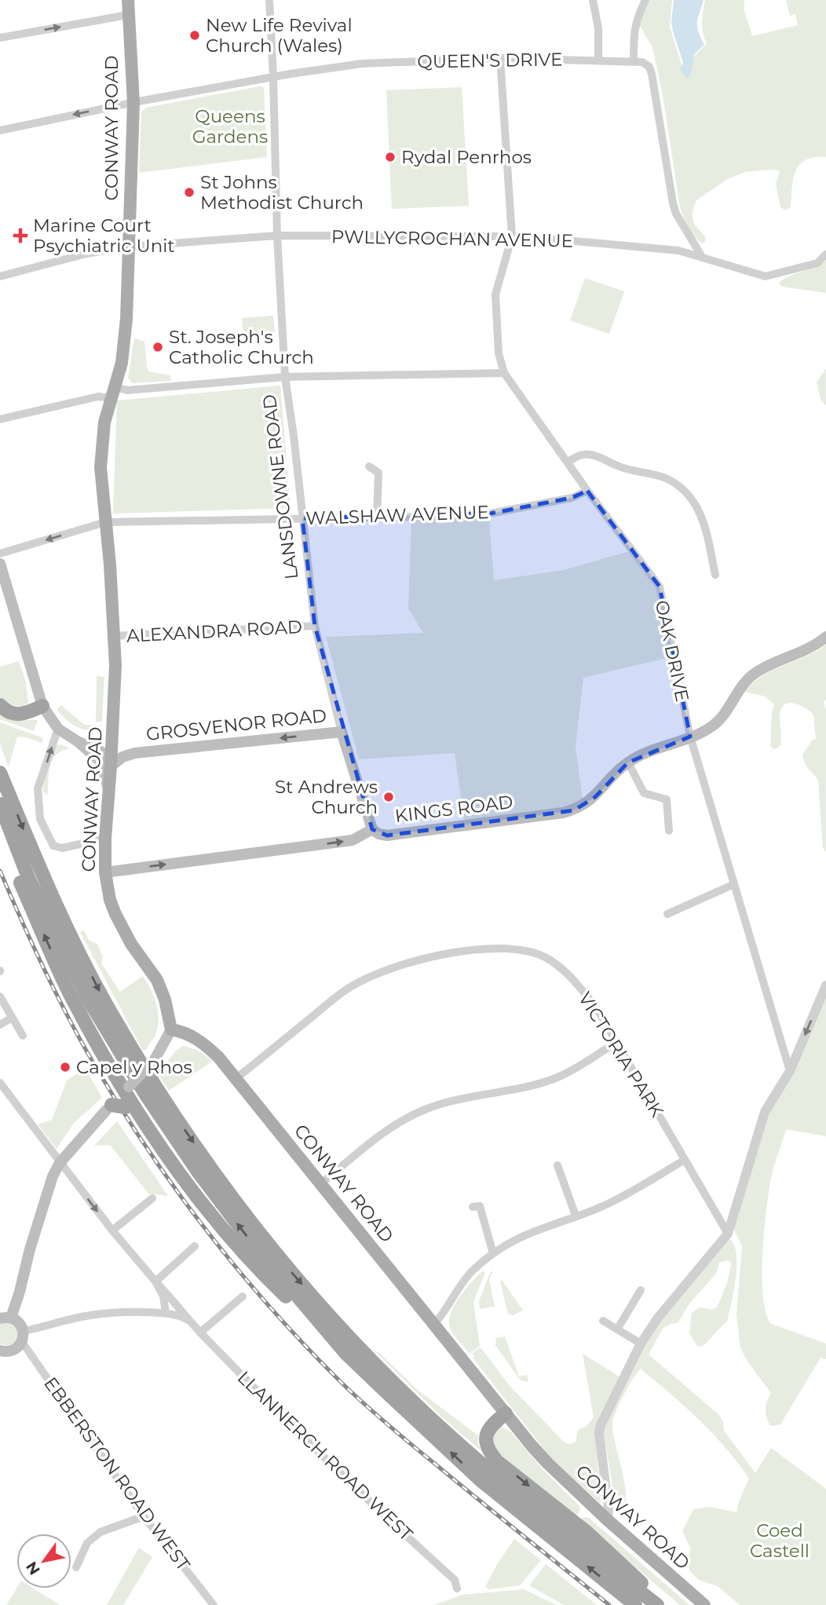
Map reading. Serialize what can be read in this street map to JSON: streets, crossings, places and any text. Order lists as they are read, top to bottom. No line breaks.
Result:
{"streets":{"main road":["CONWAY ROAD","LANSDOWNE ROAD","GROSVENOR ROAD","KINGS ROAD"],"street":["QUEEN'S DRIVE","PWLLYCROCHAN AVENUE","WALSHAW AVENUE","ALEXANDRA ROAD","OAK DRIVE","VICTORIA PARK","LLANNERCH ROAD WEST","EBBERSTON ROAD WEST"]},"crossings":[["QUEEN'S DRIVE","CONWAY ROAD"],["QUEEN'S DRIVE","LANSDOWNE ROAD"],["QUEEN'S DRIVE","OAK DRIVE"],["CONWAY ROAD","PWLLYCROCHAN AVENUE"],["CONWAY ROAD","WALSHAW AVENUE"],["CONWAY ROAD","ALEXANDRA ROAD"],["CONWAY ROAD","GROSVENOR ROAD"],["CONWAY ROAD","KINGS ROAD"],["CONWAY ROAD","VICTORIA PARK"],["PWLLYCROCHAN AVENUE","LANSDOWNE ROAD"],["PWLLYCROCHAN AVENUE","OAK DRIVE"],["LANSDOWNE ROAD","WALSHAW AVENUE"],["LANSDOWNE ROAD","ALEXANDRA ROAD"],["LANSDOWNE ROAD","GROSVENOR ROAD"],["LANSDOWNE ROAD","KINGS ROAD"],["WALSHAW AVENUE","OAK DRIVE"],["OAK DRIVE","KINGS ROAD"]],"one_way":["GROSVENOR ROAD"],"parks":["Queens Gardens","Coed Castell"],"places":{"other":["New Life Revival Church (Wales)","Rydal Penrhos","St Johns Methodist Church","St. Joseph's Catholic Church","St Andrews Church","Capel y Rhos"],"health":["Marine Court Psychiatric Unit"]},"north":"bottom left"}
